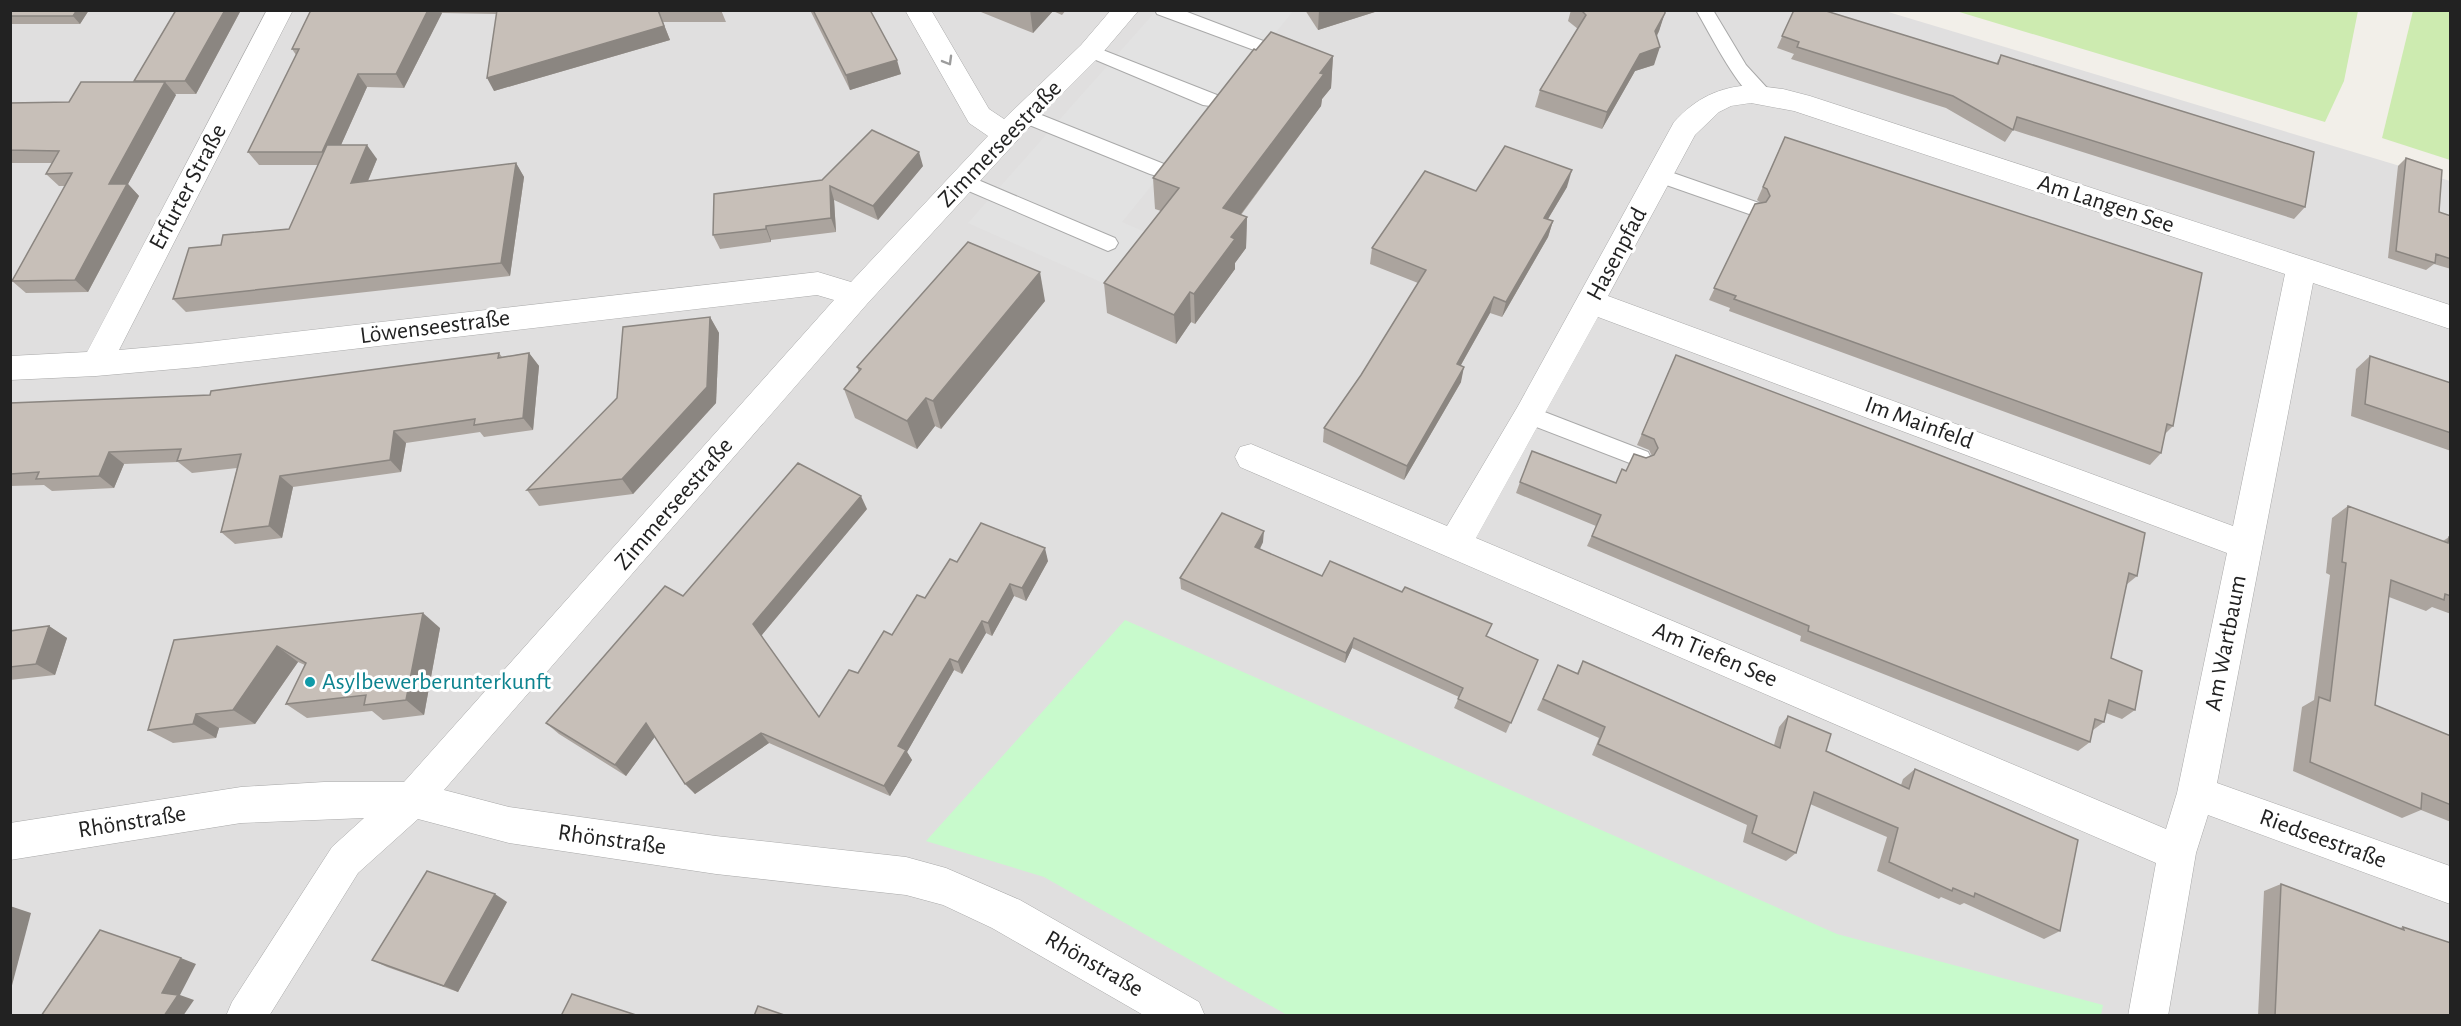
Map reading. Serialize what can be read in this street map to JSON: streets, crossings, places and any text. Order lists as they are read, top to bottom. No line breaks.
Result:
{"streets":{"street":["Zimmerseestraße","Erfurter Straße","Am Langen See","Hasenpfad","Löwenseestraße","Im Mainfeld","Am Wartbaum","Am Tiefen See","Rhönstraße","Riedseestraße"]},"crossings":[["Zimmerseestraße","Löwenseestraße"],["Zimmerseestraße","Rhönstraße"],["Erfurter Straße","Löwenseestraße"],["Am Langen See","Hasenpfad"],["Am Langen See","Am Wartbaum"],["Hasenpfad","Im Mainfeld"],["Hasenpfad","Am Tiefen See"],["Im Mainfeld","Am Wartbaum"],["Am Wartbaum","Am Tiefen See"],["Am Wartbaum","Riedseestraße"]],"places":["Asylbewerberunterkunft"]}
